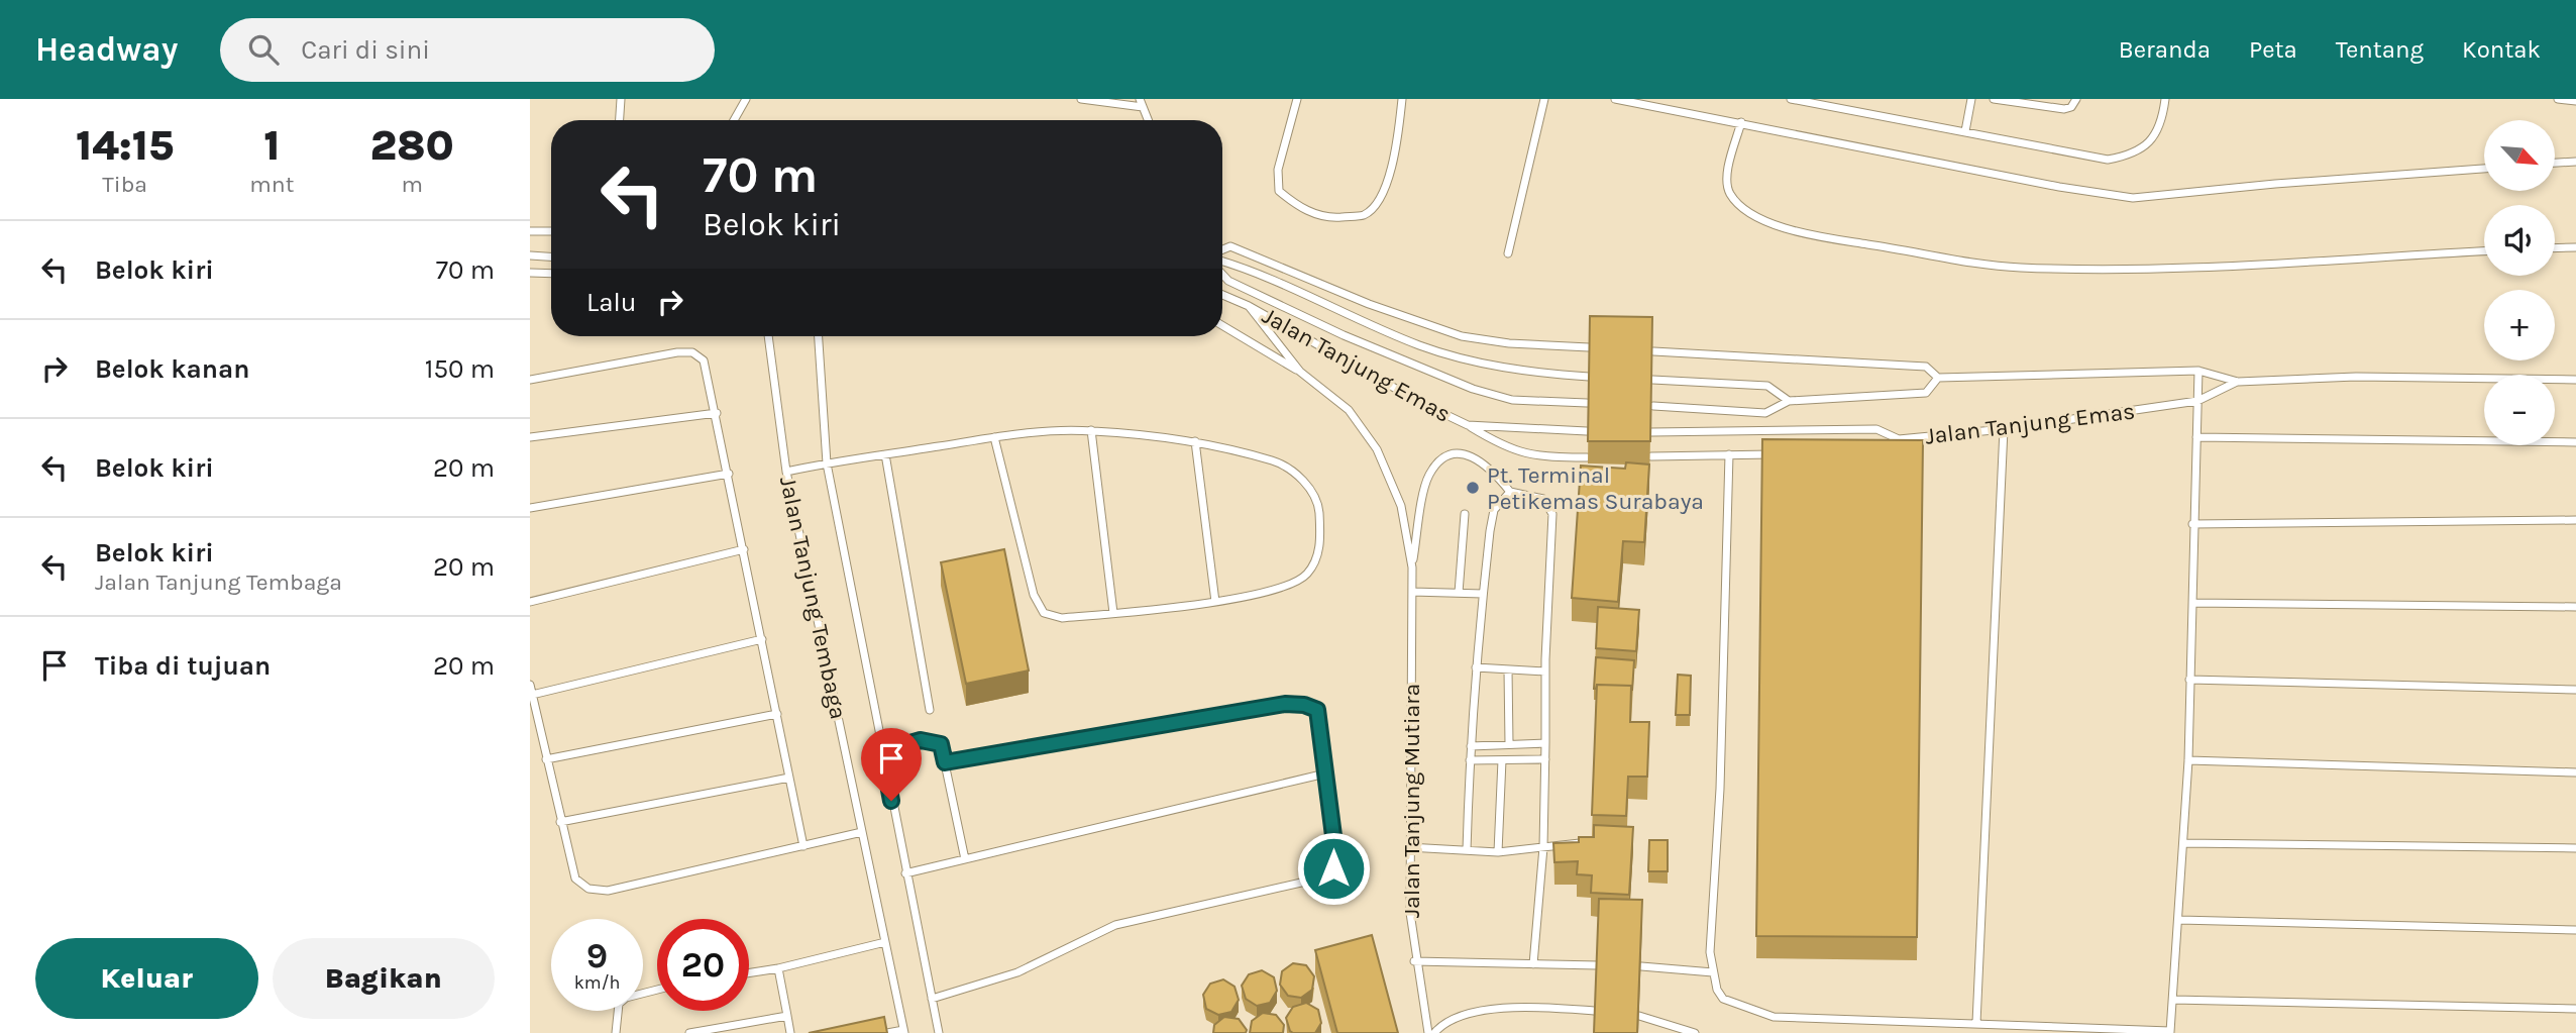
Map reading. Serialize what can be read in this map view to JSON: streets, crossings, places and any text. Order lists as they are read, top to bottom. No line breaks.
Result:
{"streets":{"lane":["Jalan Tanjung Emas","Jalan Tanjung Tembaga","Jalan Tanjung Mutiara"]},"crossings":[["Jalan Tanjung Emas","Jalan Tanjung Mutiara"]],"places":["Pt. Terminal Petikemas Surabaya"],"north":"bottom right","page":{"header":"Headway","search":"Cari di sini","nav":["Beranda","Peta","Tentang","Kontak"],"eta":["14:15","Tiba","1","mnt","280","m"],"map_buttons":["+","−"],"turn":["70 m","Belok kiri"],"list":[{"name":"Belok kiri","value":"70 m"},{"name":"Belok kanan","value":"150 m"},{"name":"Belok kiri","value":"20 m"},{"name":"Belok kiri","note":"Jalan Tanjung Tembaga","value":"20 m"},{"name":"Tiba di tujuan","value":"20 m"}],"then":"Lalu","speed":"9 km/h","limit":"20","buttons":["Keluar","Bagikan"]}}
